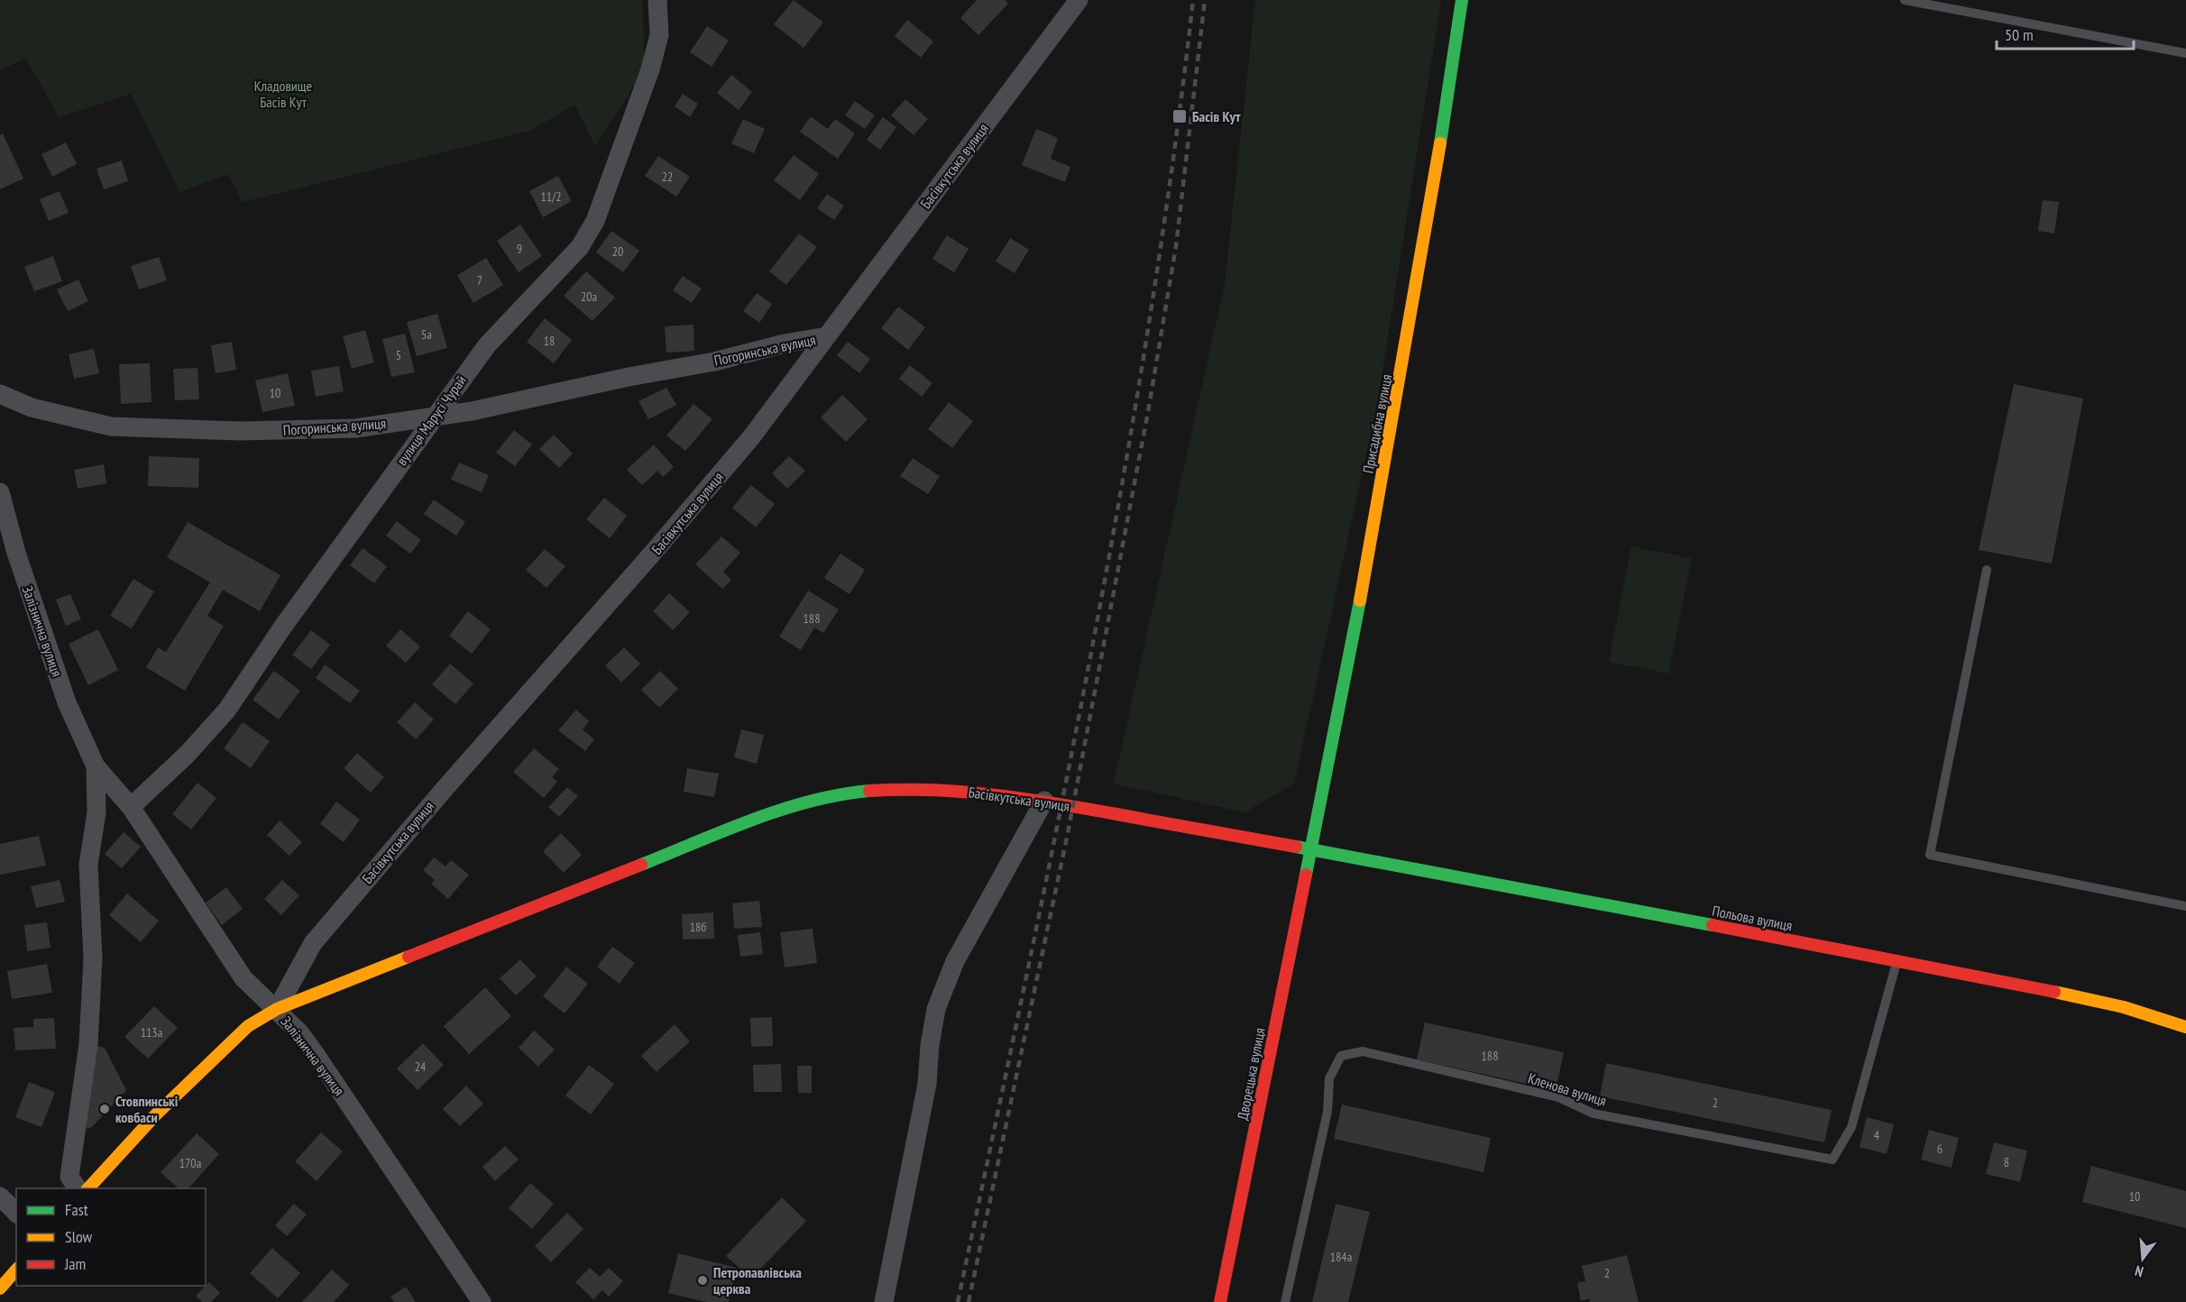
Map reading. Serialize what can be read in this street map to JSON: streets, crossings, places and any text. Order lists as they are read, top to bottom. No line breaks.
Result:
{"streets":{"main road":["Басівкутська вулиця","Присадибна вулиця","Польова вулиця","Дворецька вулиця"],"street":["Погоринська вулиця","вулиця Марусі Чурай","Залізнична вулиця"],"lane":["Кленова вулиця"]},"crossings":[["Басівкутська вулиця","Погоринська вулиця"],["Басівкутська вулиця","Присадибна вулиця"],["Басівкутська вулиця","Залізнична вулиця"],["Басівкутська вулиця","Польова вулиця"],["Басівкутська вулиця","Дворецька вулиця"],["Погоринська вулиця","вулиця Марусі Чурай"],["вулиця Марусі Чурай","Залізнична вулиця"],["Присадибна вулиця","Польова вулиця"],["Присадибна вулиця","Дворецька вулиця"],["Польова вулиця","Дворецька вулиця"],["Польова вулиця","Кленова вулиця"]],"parks":["Кладовище Басів Кут"],"places":{"transit":["Басів Кут"],"other":["Стовпинські ковбаси","Петропавлівська церква"]},"house_numbers":["22","11/2","9","20","7","20а","5а","18","5","10","188","18б","113а","188","24","2","4","6","8","170а","10","184а","2"],"legend":["Fast","Slow","Jam"],"scale_bar":"50 m","north":"bottom"}
